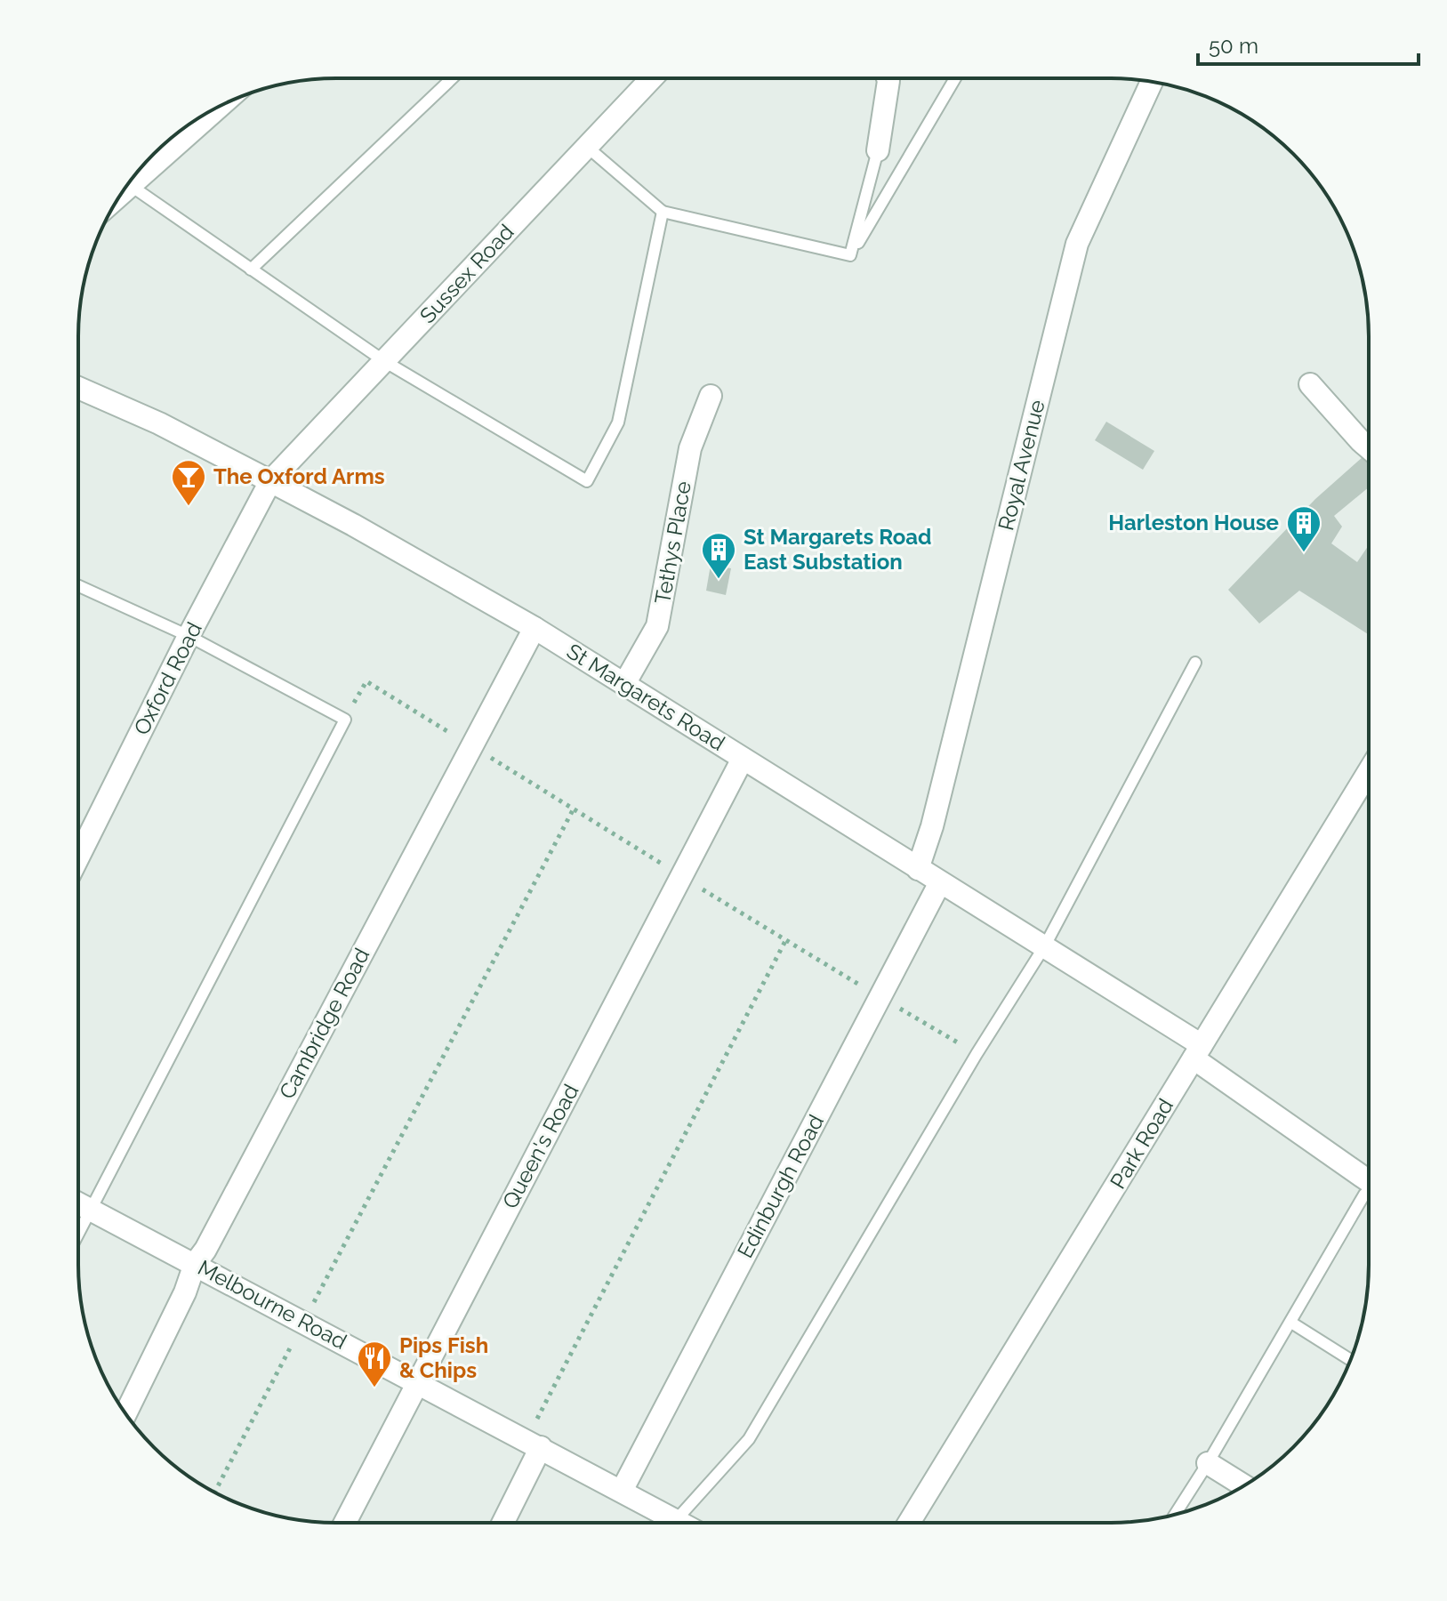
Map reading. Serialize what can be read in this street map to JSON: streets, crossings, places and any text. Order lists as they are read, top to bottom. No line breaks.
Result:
{"streets":{"street":["Sussex Road","Royal Avenue","Tethys Place","Oxford Road","St Margarets Road","Cambridge Road","Park Road","Queen's Road","Edinburgh Road","Melbourne Road"]},"crossings":[["Sussex Road","Oxford Road"],["Sussex Road","St Margarets Road"],["Royal Avenue","St Margarets Road"],["Tethys Place","St Margarets Road"],["Oxford Road","St Margarets Road"],["St Margarets Road","Cambridge Road"],["St Margarets Road","Park Road"],["St Margarets Road","Queen's Road"],["St Margarets Road","Edinburgh Road"],["Cambridge Road","Melbourne Road"],["Queen's Road","Melbourne Road"],["Edinburgh Road","Melbourne Road"]],"places":{"bar":["The Oxford Arms"],"building":["Harleston House","St Margarets Road East Substation"],"restaurant":["Pips Fish & Chips"]},"scale_bar":"50 m"}
